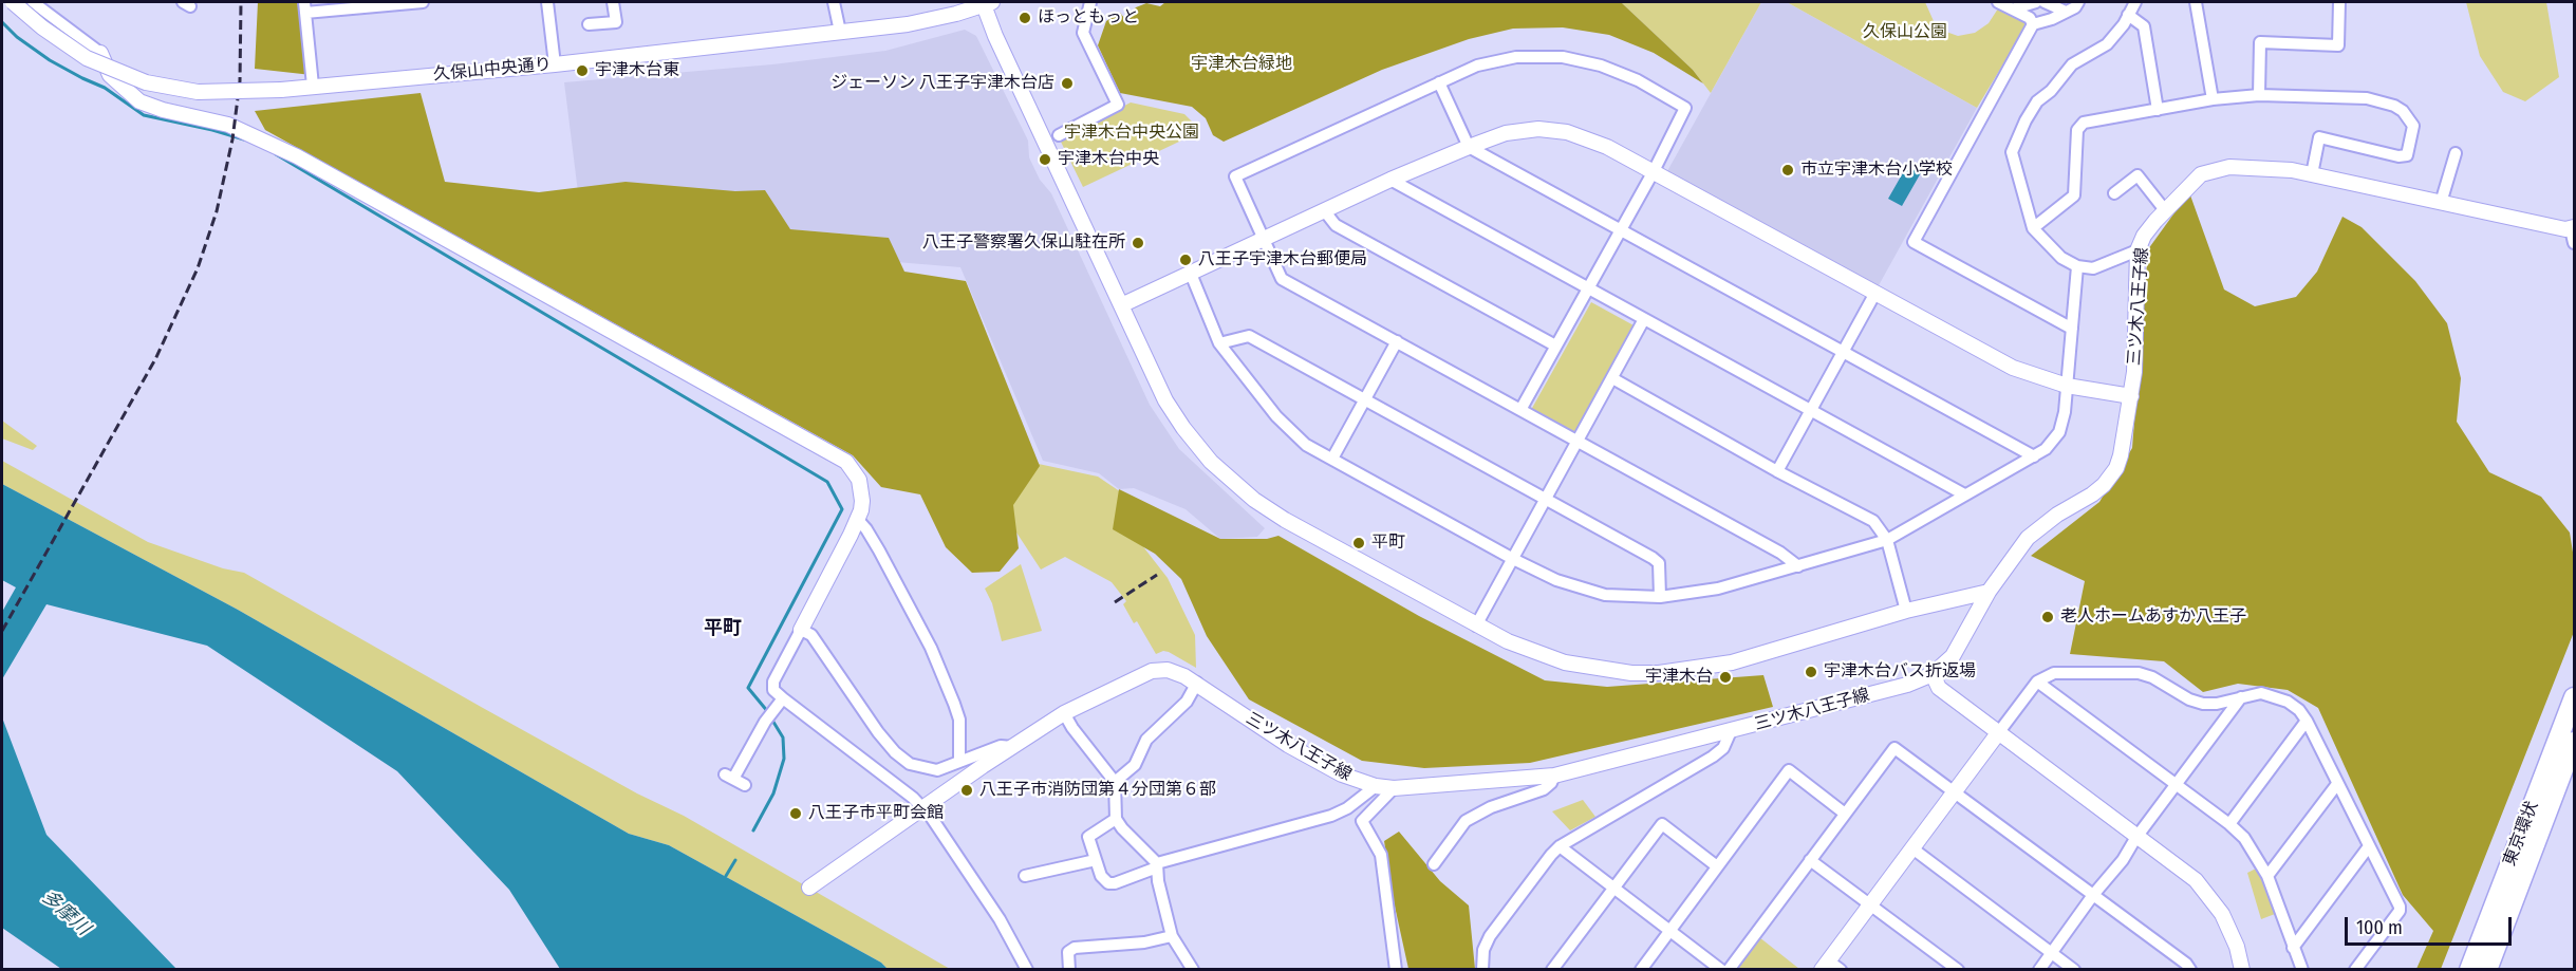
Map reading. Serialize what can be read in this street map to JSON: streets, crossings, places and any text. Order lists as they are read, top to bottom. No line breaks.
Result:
{"streets":{"highway":["東京環状"],"street":["久保山中央通り","三ツ木八王子線"]},"districts":["平町"],"water":["多摩川"],"parks":["久保山公園","宇津木台緑地","宇津木台中央公園"],"places":["ほっともっと","宇津木台東","ジェーソン 八王子宇津木台店","宇津木台中央","市立宇津木台小学校","八王子警察署久保山駐在所","八王子宇津木台郵便局","平町","老人ホームあすか八王子","宇津木台バス折返場","宇津木台","八王子市消防団第４分団第６部","八王子市平町会館"],"scale_bar":"100 m"}
